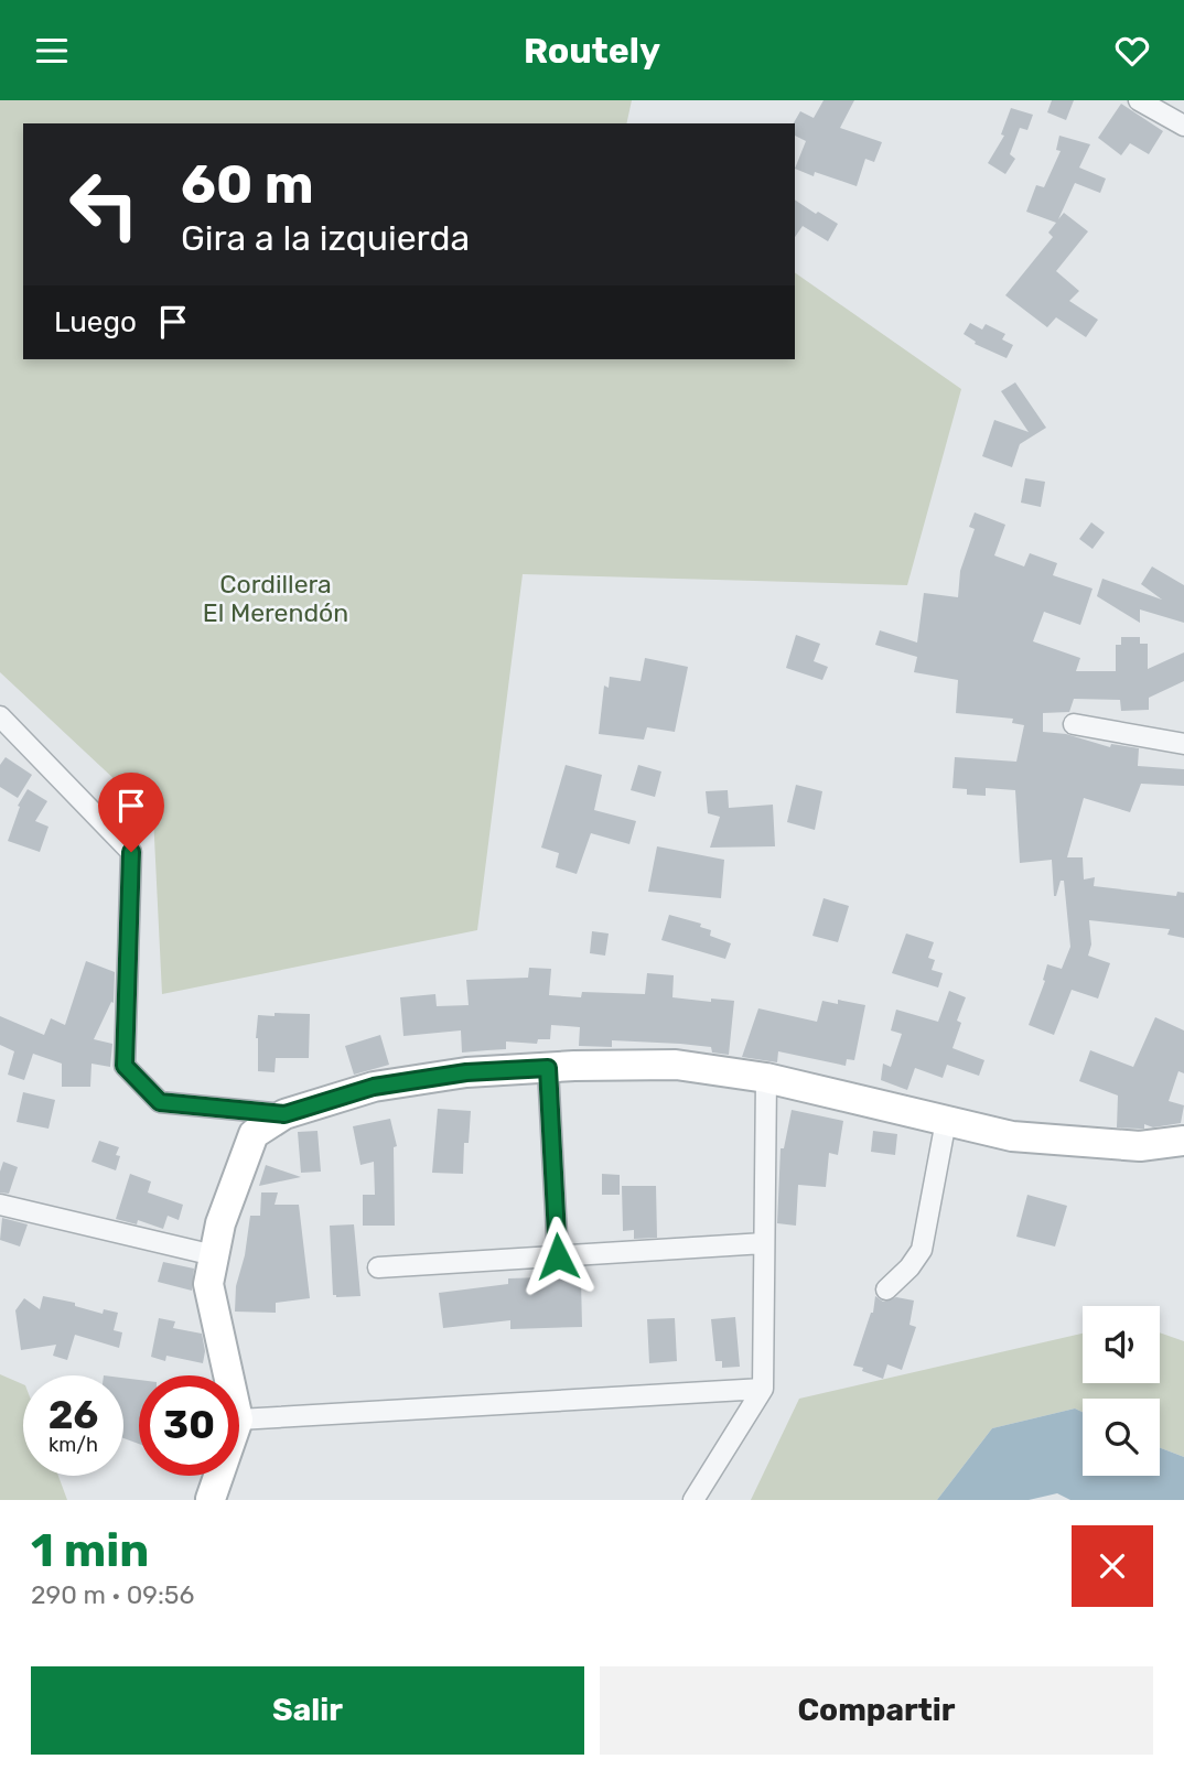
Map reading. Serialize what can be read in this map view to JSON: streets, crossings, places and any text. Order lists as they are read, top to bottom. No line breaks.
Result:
{"parks":["Cordillera El Merendón"],"page":{"header":"Routely","turn":["60 m","Gira a la izquierda"],"then":"Luego","speed":"26 km/h","limit":"30","heading":["1 min","290 m · 09:56"],"buttons":["Salir","Compartir"]}}
